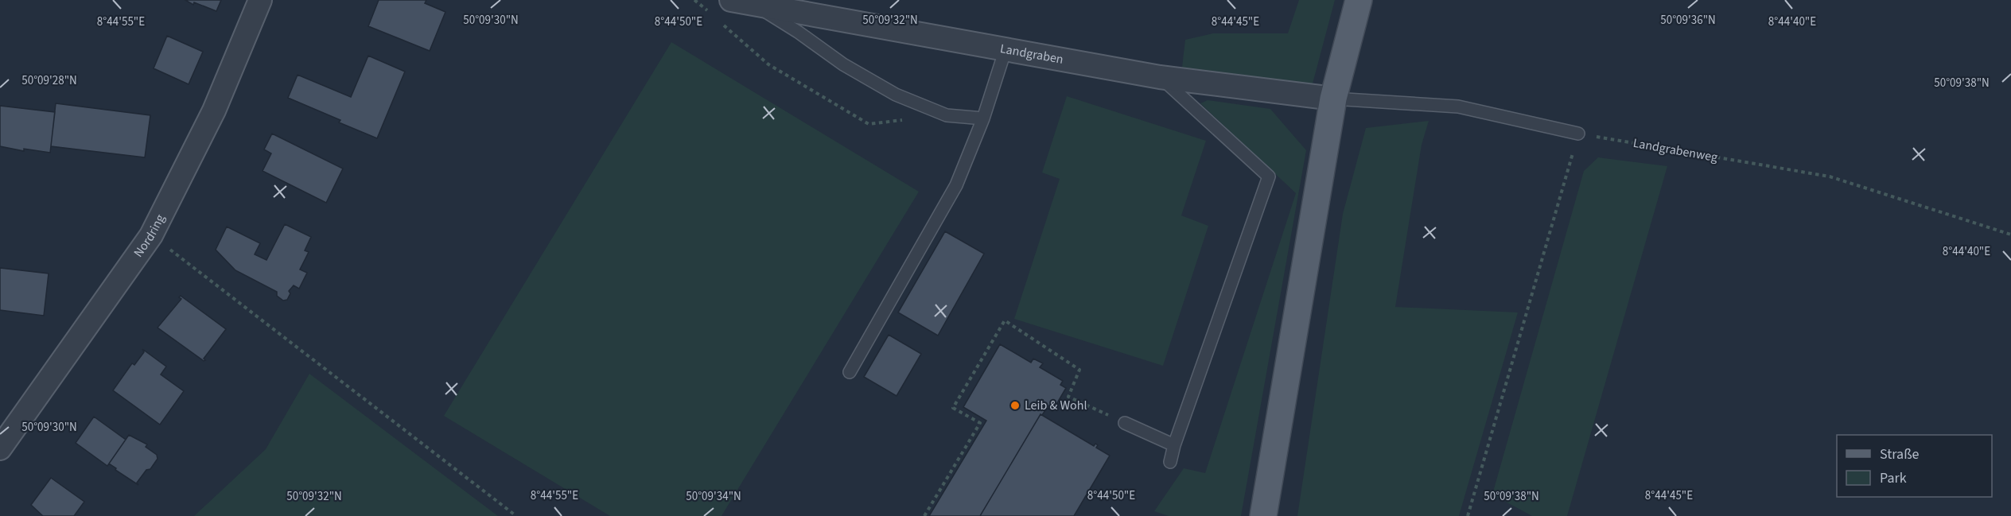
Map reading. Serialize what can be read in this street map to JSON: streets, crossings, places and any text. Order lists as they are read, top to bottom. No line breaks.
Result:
{"streets":{"street":["Landgraben","Nordring"],"path":["Landgrabenweg"]},"places":["Leib & Wohl"],"legend":["Straße","Park"],"coordinates":["50°09'30\"N","50°09'32\"N","50°09'36\"N","8°44'45\"E","8°44'40\"E","8°44'55\"E","8°44'50\"E","50°09'28\"N","50°09'38\"N","50°09'34\"N"]}
